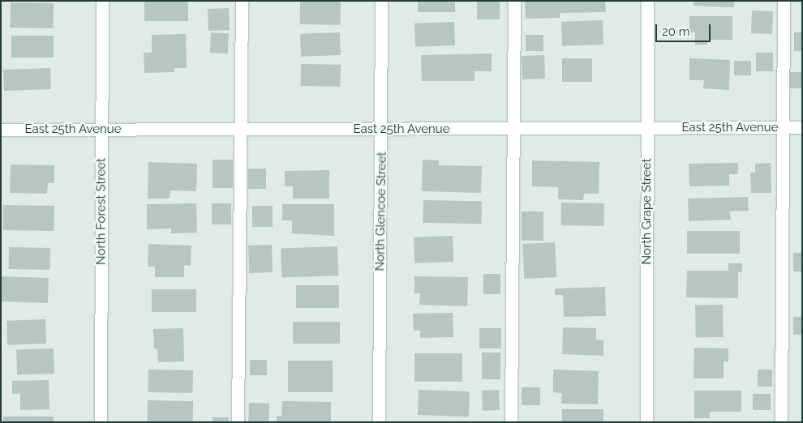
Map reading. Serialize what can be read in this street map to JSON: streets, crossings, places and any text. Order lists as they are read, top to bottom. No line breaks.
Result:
{"streets":{"street":["East 25th Avenue","North Forest Street","North Glencoe Street","North Grape Street"]},"crossings":[["East 25th Avenue","North Forest Street"],["East 25th Avenue","North Glencoe Street"],["East 25th Avenue","North Grape Street"]],"scale_bar":"20 m"}
